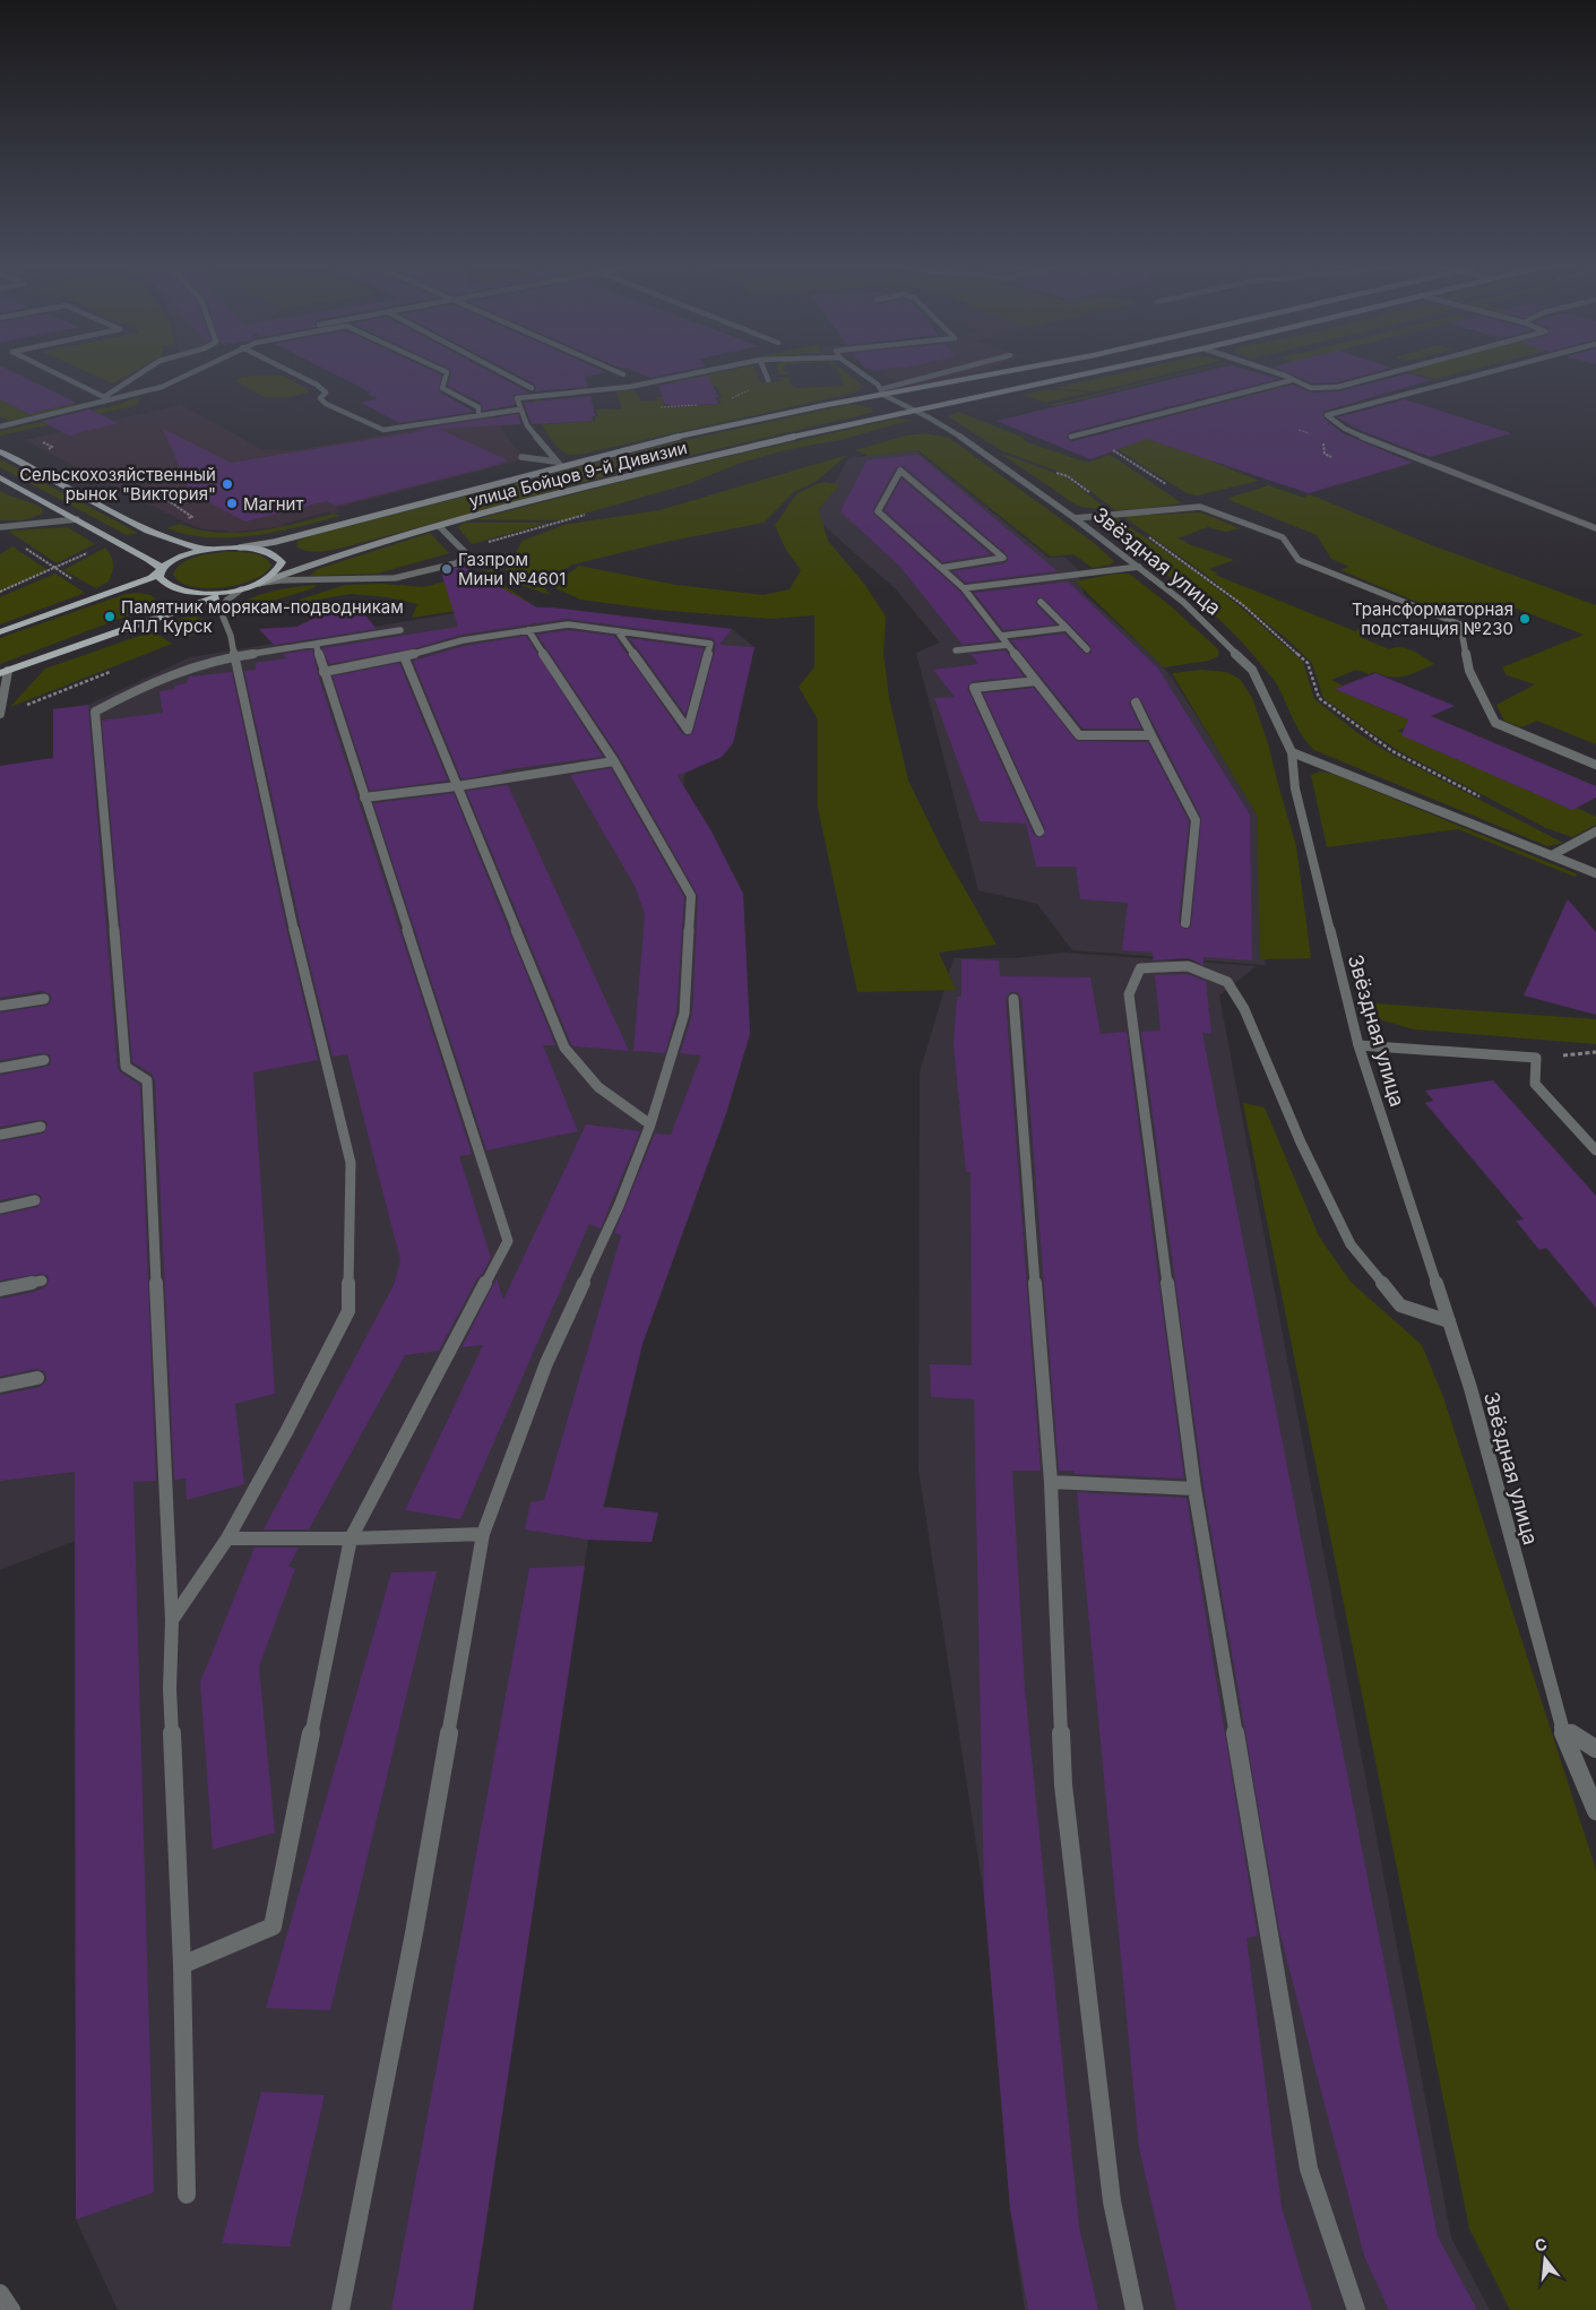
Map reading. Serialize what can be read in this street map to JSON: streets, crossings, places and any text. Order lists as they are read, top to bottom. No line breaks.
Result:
{"streets":{"main road":["улица Бойцов 9-й Дивизии"],"street":["Звёздная улица"]},"crossings":[["улица Бойцов 9-й Дивизии","Звёздная улица"]],"places":["Сельскохозяйственный рынок \"Виктория\"","Магнит","Газпром Мини №4601","Памятник морякам-подводникам АПЛ Курск","Трансформаторная подстанция №230"],"north":"top"}
